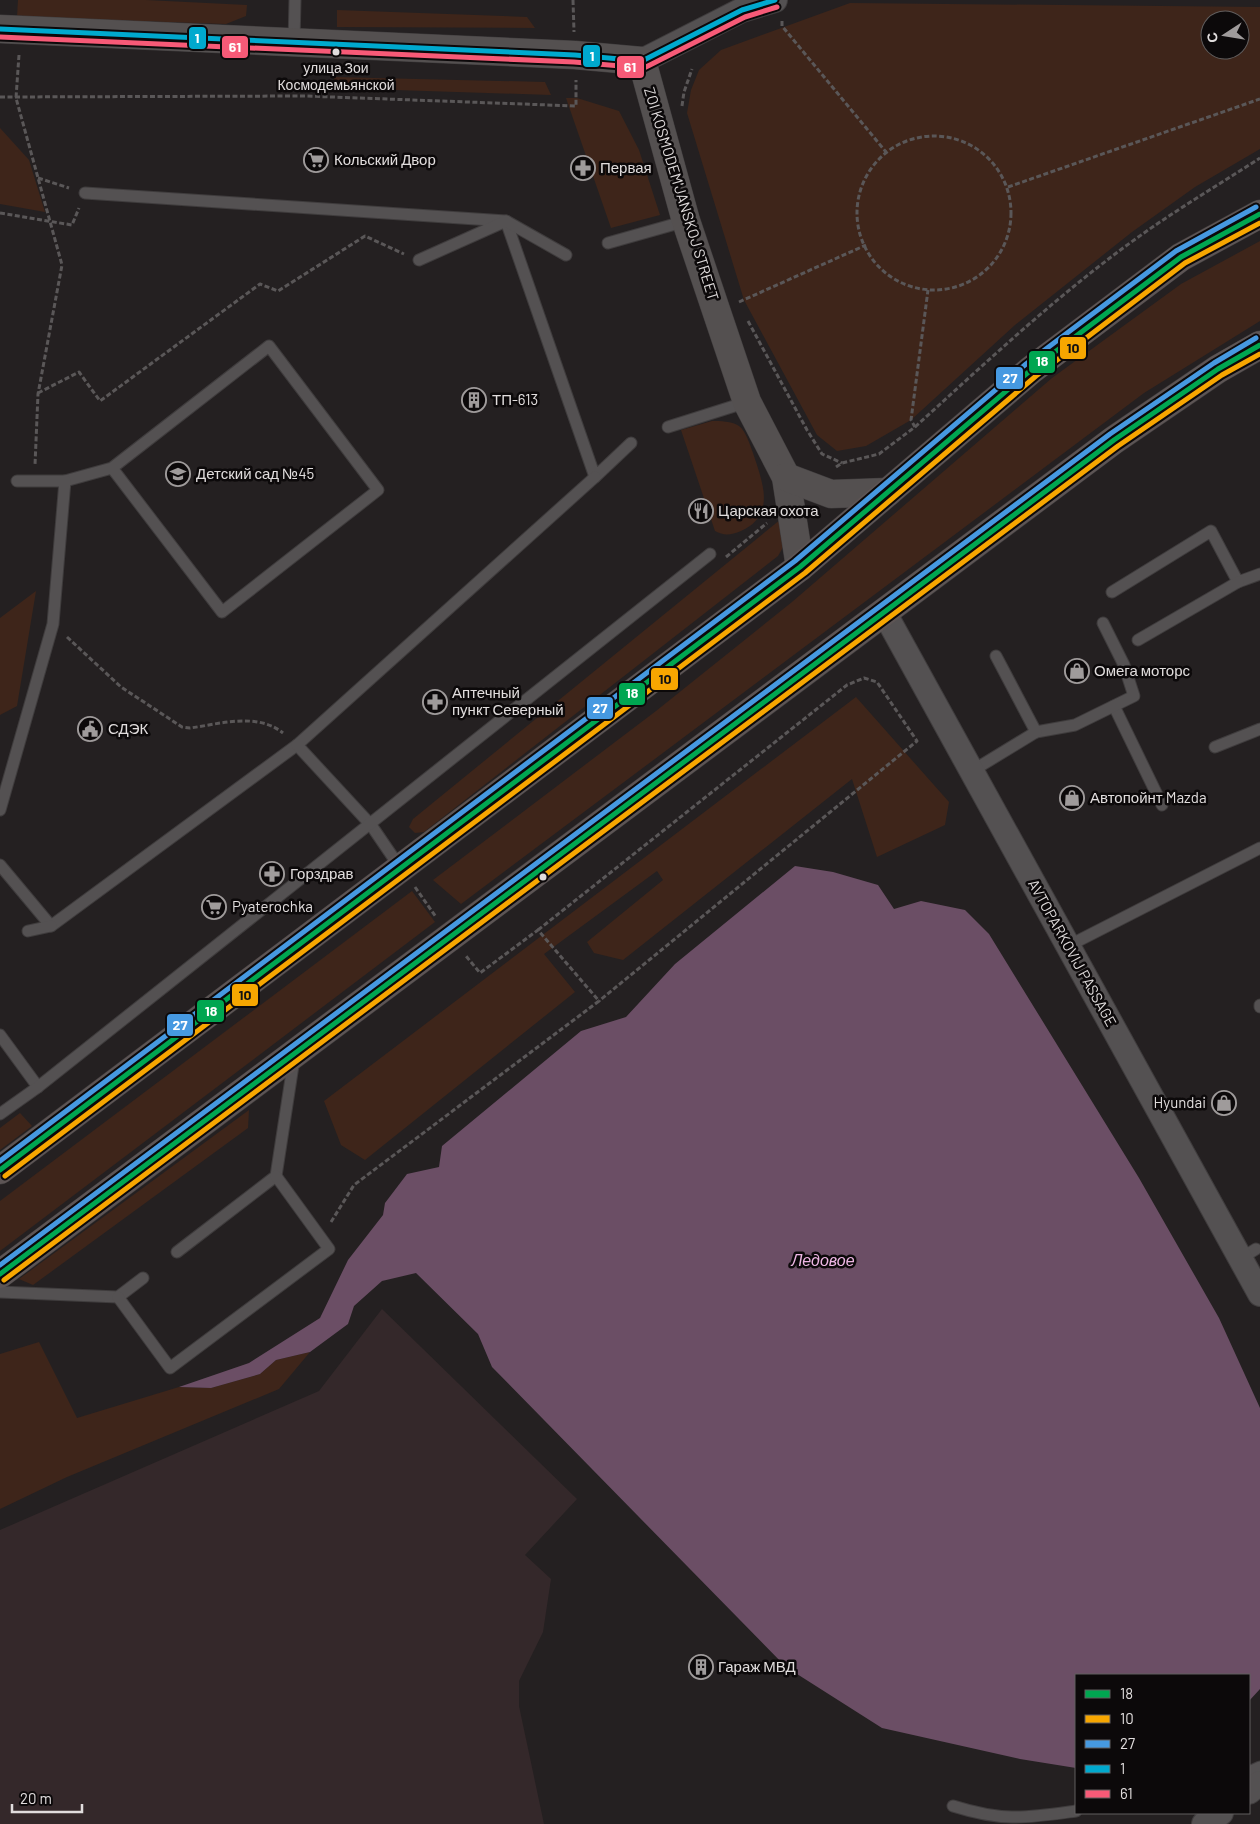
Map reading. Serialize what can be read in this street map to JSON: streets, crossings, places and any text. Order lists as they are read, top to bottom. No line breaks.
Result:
{"streets":{"street":["ZOI KOSMODEM'JANSKOJ STREET","AVTOPARKOVIJ PASSAGE"]},"water":["Ледовое"],"places":{"other":["улица Зои Космодемьянской"],"supermarket":["Кольский Двор","Pyaterochka"],"pharmacy":["Первая","Аптечный пункт Северный","Горздрав"],"building":["ТП-613","Гараж МВД"],"school or university":["Детский сад №45"],"restaurant":["Царская охота"],"shop":["Омега моторс","Автопойнт Mazda","Hyundai"],"public building":["СДЭК"]},"lines":["transit line 1","transit line 61","transit line 27","transit line 18","transit line 10"],"legend":["18","10","27","1","61"],"scale_bar":"20 m","north":"left"}
